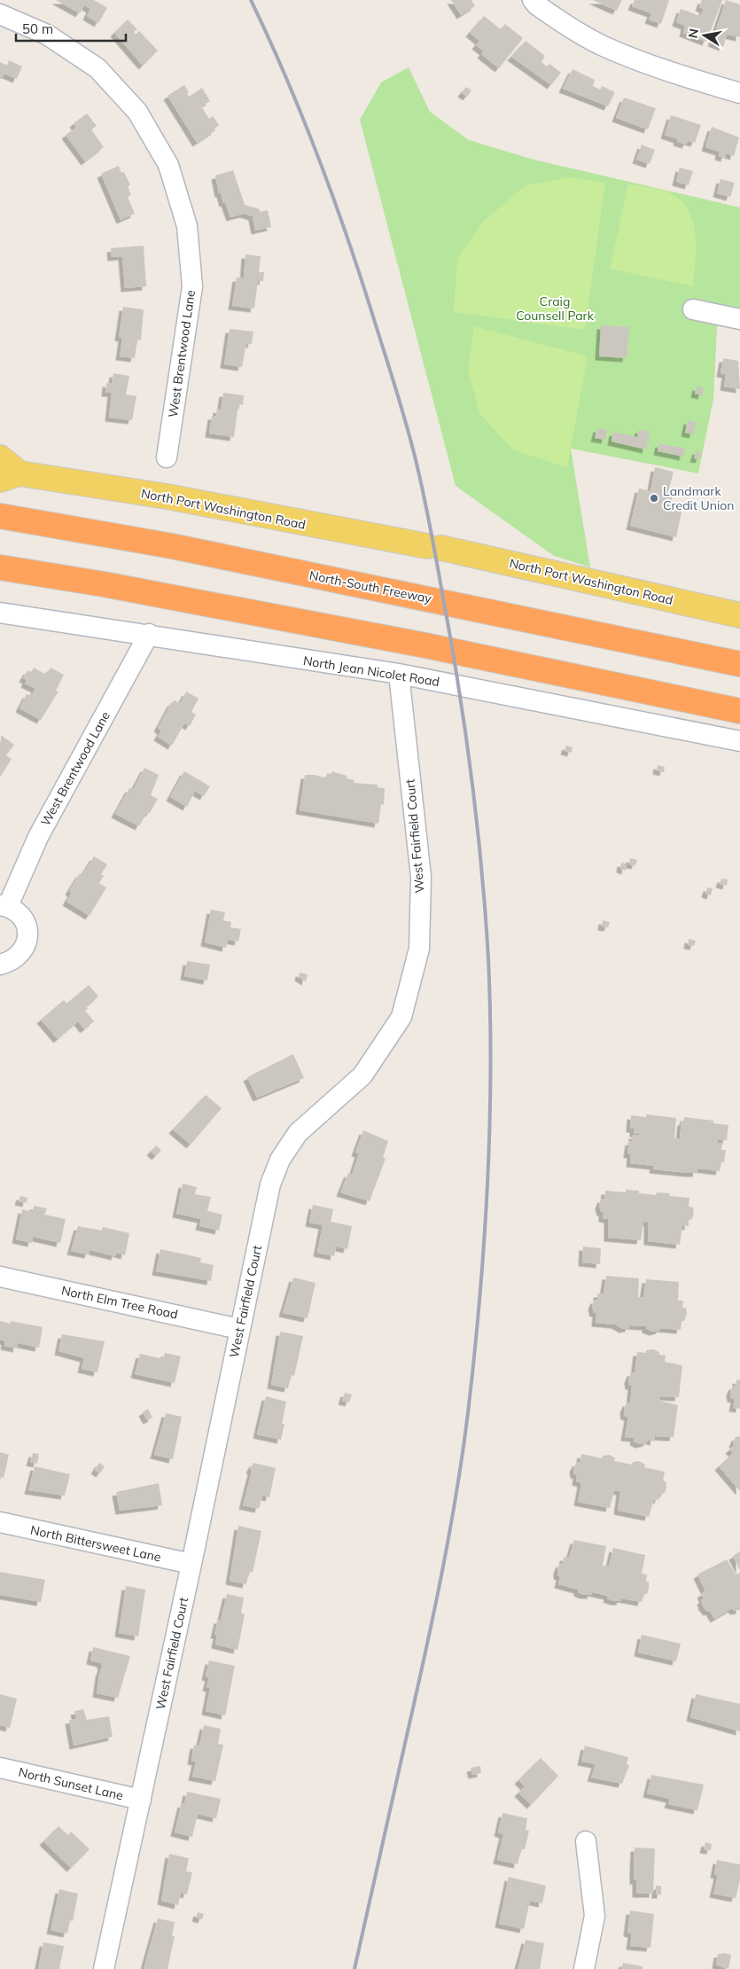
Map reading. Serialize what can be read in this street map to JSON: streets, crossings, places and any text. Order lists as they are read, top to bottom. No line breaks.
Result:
{"streets":{"highway":["North-South Freeway"],"main road":["North Port Washington Road"],"street":["West Brentwood Lane","North Jean Nicolet Road","West Fairfield Court","North Elm Tree Road","North Bittersweet Lane","North Sunset Lane"]},"crossings":[["West Brentwood Lane","North Jean Nicolet Road"],["North Jean Nicolet Road","West Fairfield Court"],["West Fairfield Court","North Elm Tree Road"],["West Fairfield Court","North Bittersweet Lane"],["West Fairfield Court","North Sunset Lane"]],"parks":["Craig Counsell Park"],"places":["Landmark Credit Union"],"scale_bar":"50 m","north":"left"}
